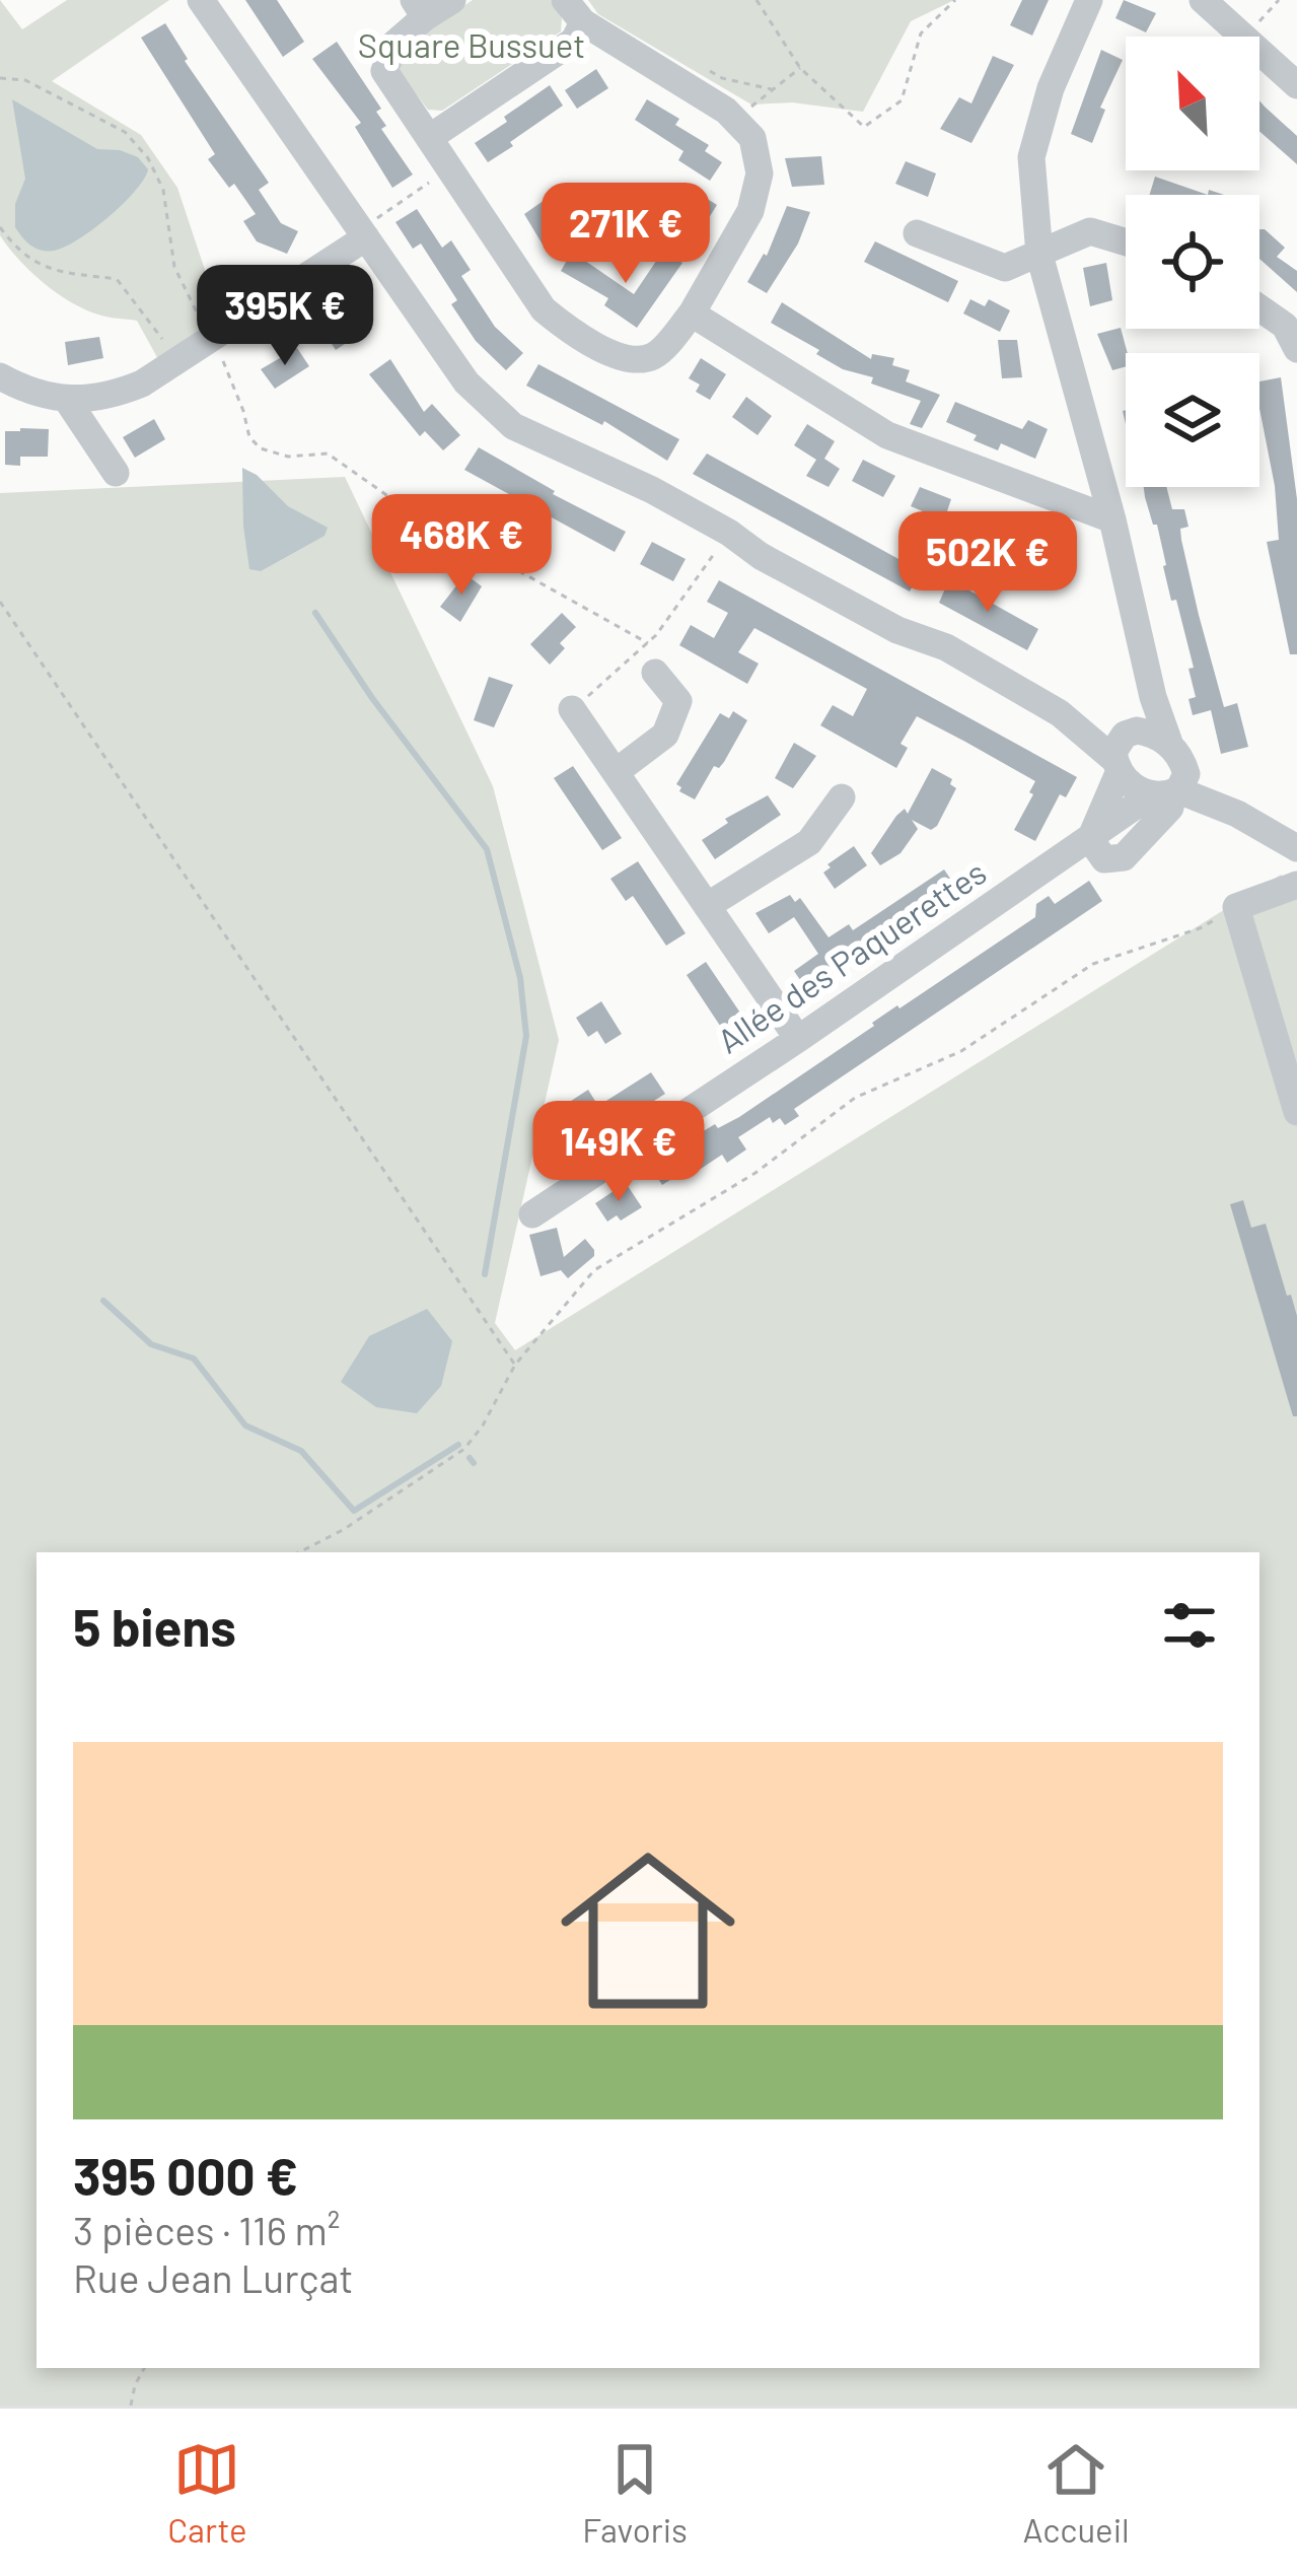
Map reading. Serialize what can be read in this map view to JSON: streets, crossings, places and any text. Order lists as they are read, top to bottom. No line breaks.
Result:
{"streets":{"street":["Allée des Paquerettes"]},"parks":["Square Bussuet"],"north":"top left","page":{"price":["271K €","395K €","468K €","502K €","149K €"],"heading":"5 biens","list":[{"name":"395 000 €","note":"3 pièces · 116 m² · Rue Jean Lurçat"}],"tabs":["Carte","Favoris","Accueil"]}}
